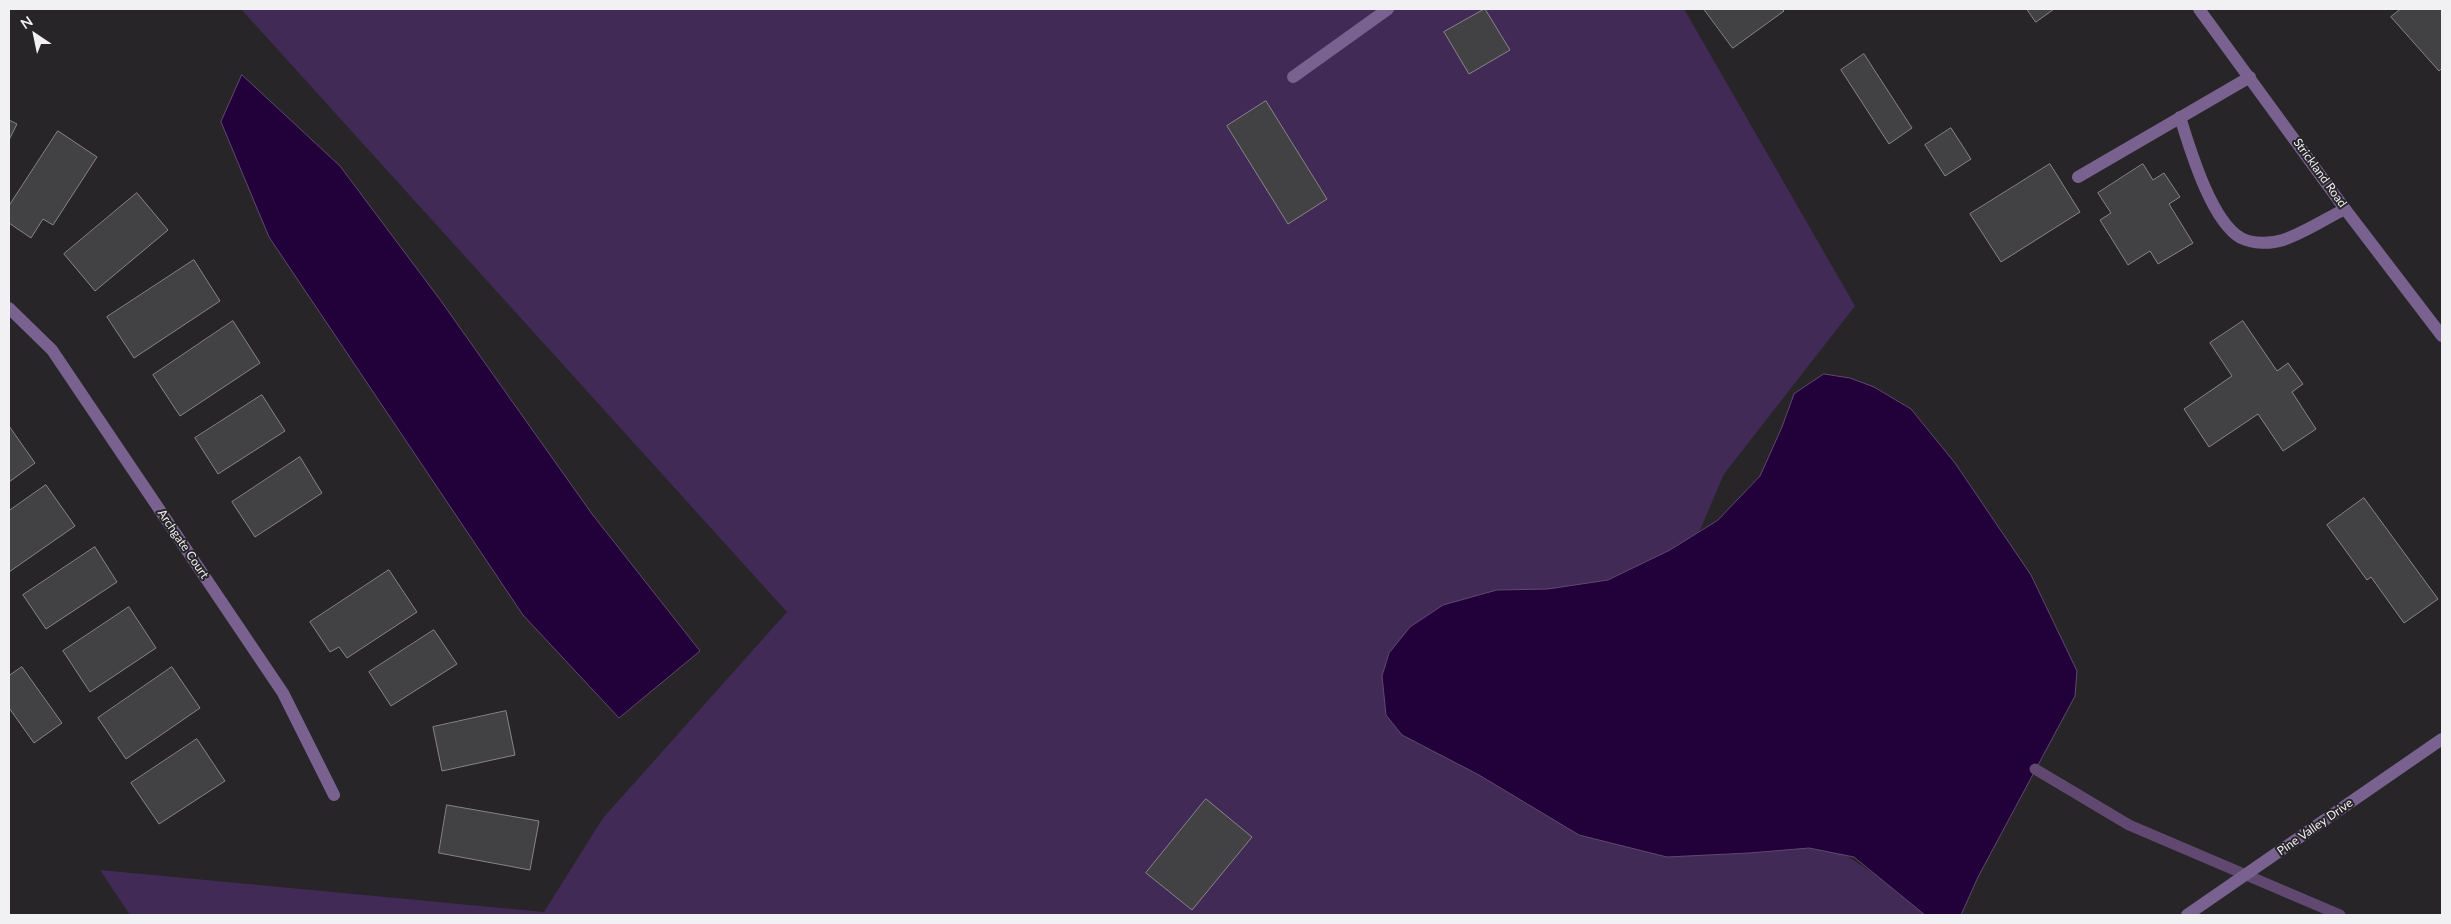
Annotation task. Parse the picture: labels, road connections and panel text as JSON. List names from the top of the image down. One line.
{"streets":{"street":["Strickland Road","Archgate Court","Pine Valley Drive"]},"north":"top left"}
